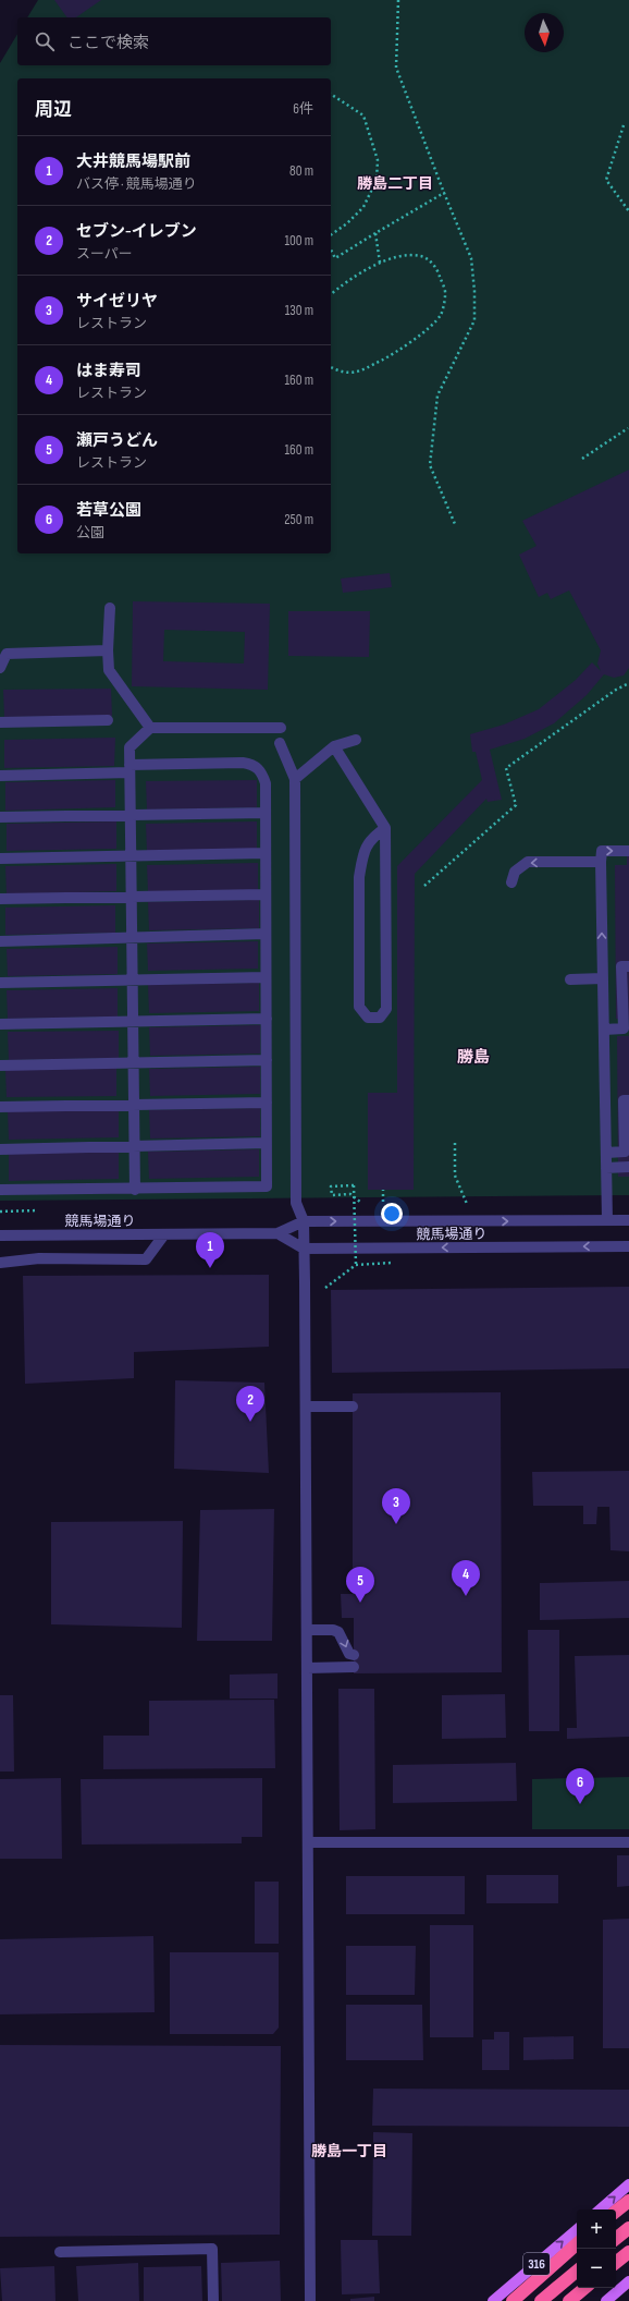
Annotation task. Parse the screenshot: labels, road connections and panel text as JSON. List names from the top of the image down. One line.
{"streets":{"main road":["316"],"street":["競馬場通り"]},"districts":["勝島二丁目","勝島","勝島一丁目"],"north":"bottom","page":{"search":"ここで検索","heading":["周辺","6件"],"list":[{"mark":"1","name":"大井競馬場駅前","note":"バス停 · 競馬場通り","value":"80 m"},{"mark":"2","name":"セブン-イレブン","note":"スーパー","value":"100 m"},{"mark":"3","name":"サイゼリヤ","note":"レストラン","value":"130 m"},{"mark":"4","name":"はま寿司","note":"レストラン","value":"160 m"},{"mark":"5","name":"瀬戸うどん","note":"レストラン","value":"160 m"},{"mark":"6","name":"若草公園","note":"公園","value":"250 m"}],"pins":["1","2","3","4","5","6"],"map_buttons":["+","−"]}}
